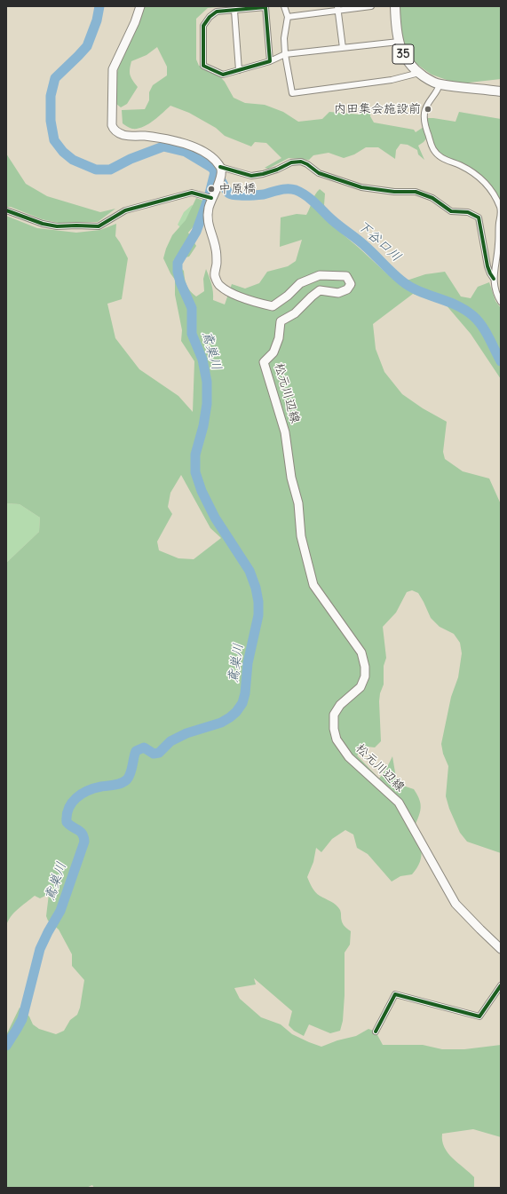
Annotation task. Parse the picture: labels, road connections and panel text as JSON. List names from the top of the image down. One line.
{"streets":{"main road":["35","松元川辺線"]},"water":["下谷口川","鳶巣川"],"places":["内田集会施設前","中原橋"]}
